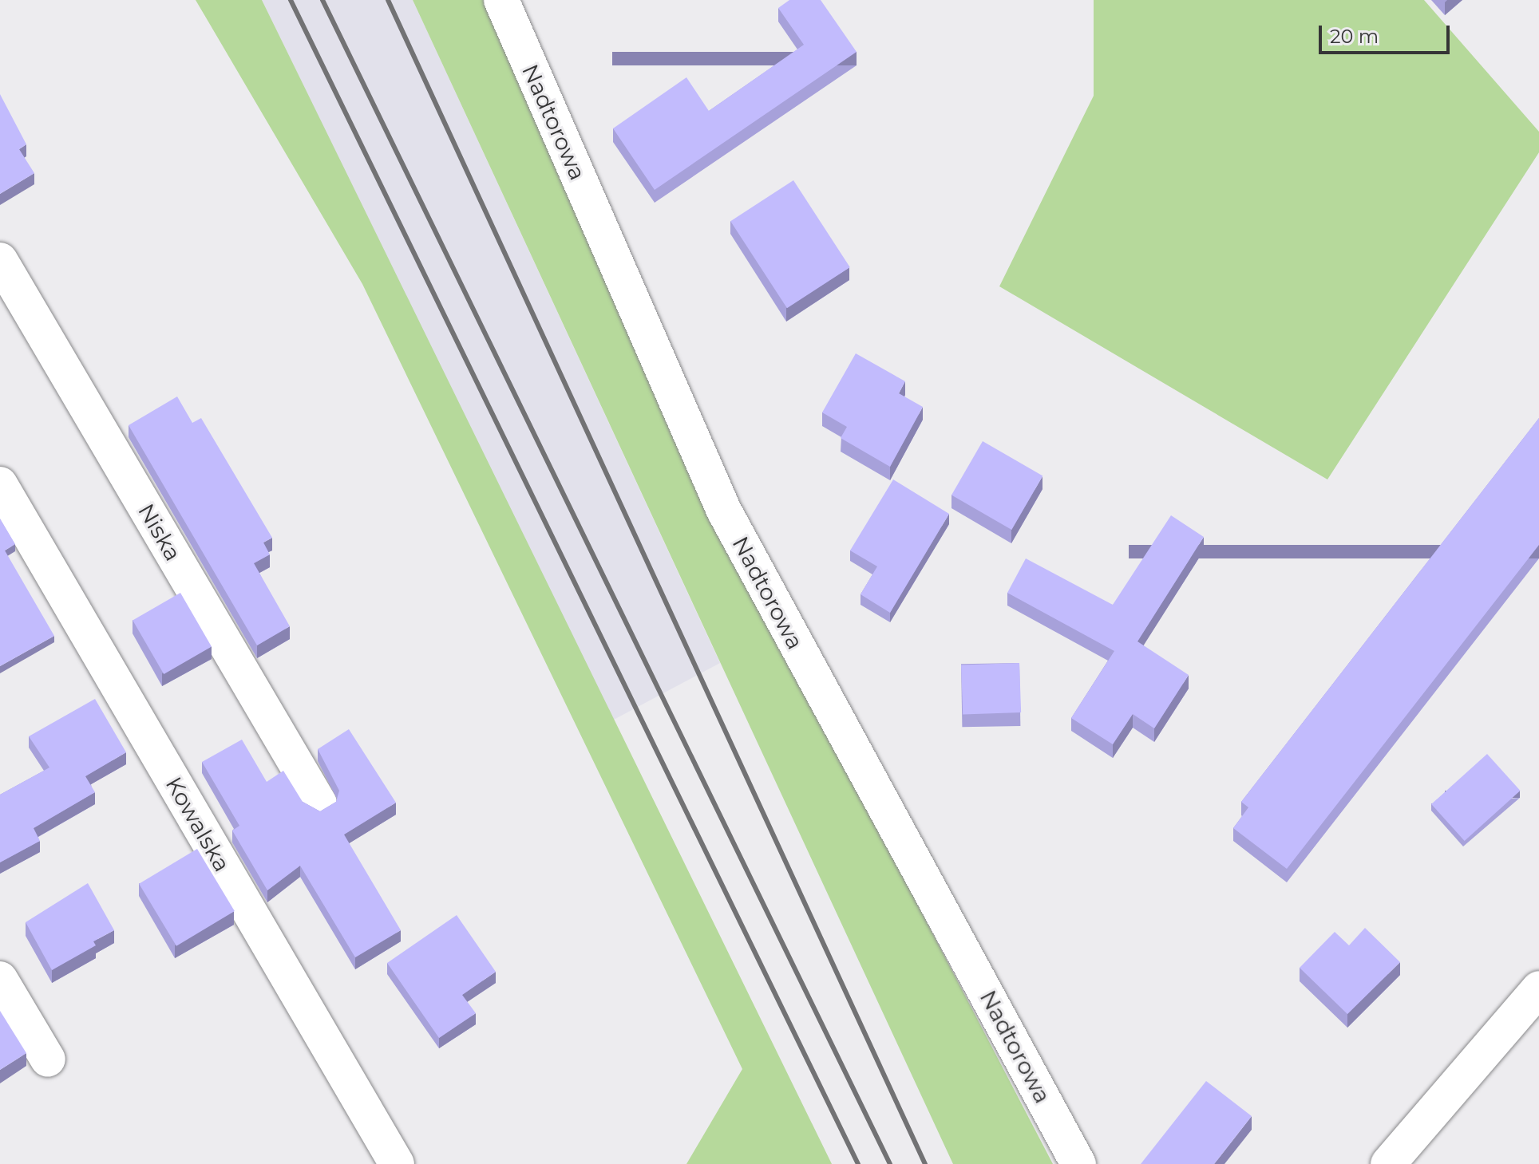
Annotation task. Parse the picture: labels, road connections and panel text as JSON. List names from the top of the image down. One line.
{"streets":{"street":["Nadtorowa","Niska","Kowalska"]},"scale_bar":"20 m"}
